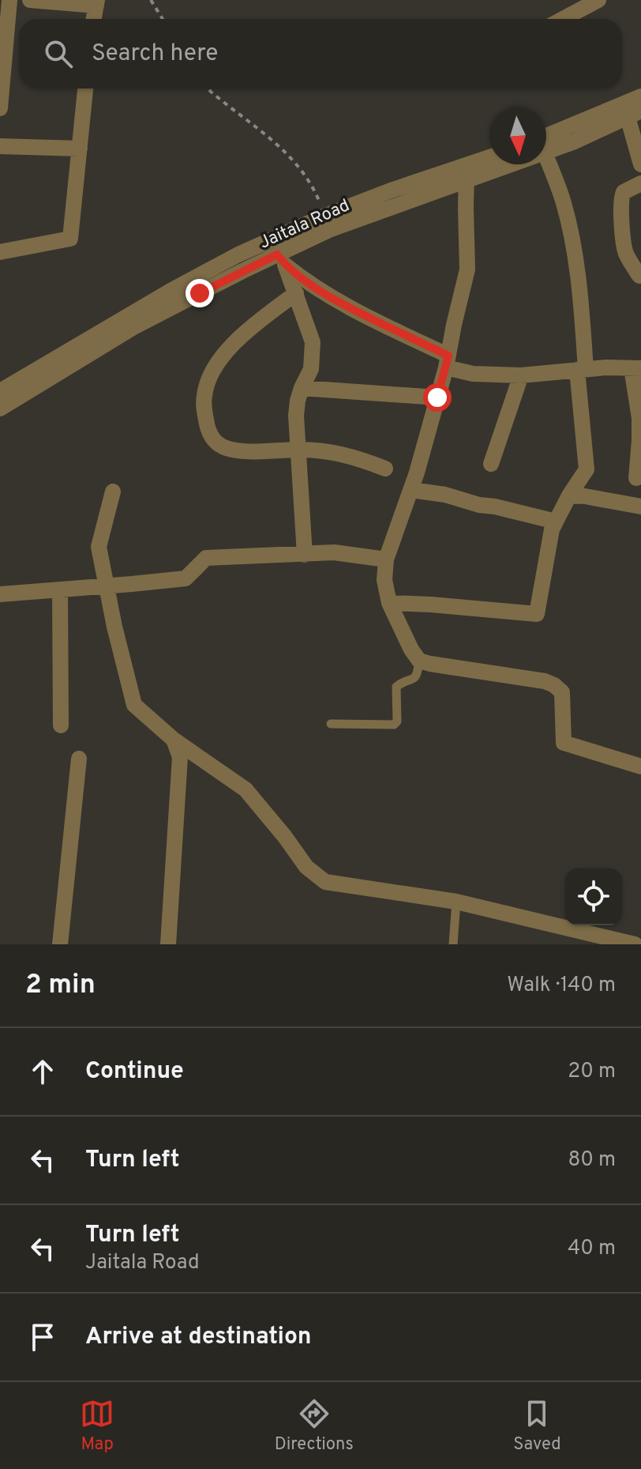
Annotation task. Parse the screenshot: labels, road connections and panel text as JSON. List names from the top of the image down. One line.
{"streets":{"street":["Jaitala Road"]},"north":"bottom","page":{"search":"Search here","heading":["2 min","Walk · 140 m"],"list":[["Continue","20 m"],["Turn left","80 m"],["Turn left","Jaitala Road","40 m"],"Arrive at destination"],"nav":["Map","Directions","Saved"]}}
